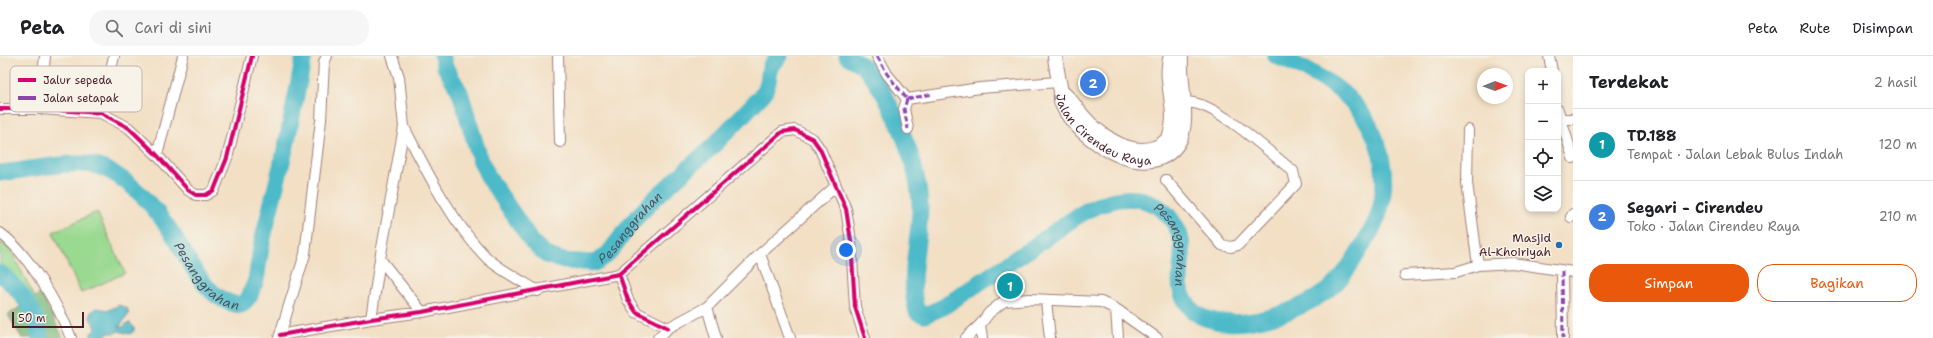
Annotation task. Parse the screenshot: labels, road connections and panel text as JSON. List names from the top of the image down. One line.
{"streets":{"main road":["Jalan Cirendeu Raya"]},"water":["Pesanggrahan"],"places":["Masjid Al-Khoiriyah"],"legend":["Jalur sepeda","Jalan setapak"],"scale_bar":"50 m","north":"right","page":{"header":"Peta","search":"Cari di sini","nav":["Peta","Rute","Disimpan"],"heading":["Terdekat","2 hasil"],"map_buttons":["+","−"],"pins":["2","1"],"list":[{"mark":"1","name":"TD.188","note":"Tempat · Jalan Lebak Bulus Indah","value":"120 m"},{"mark":"2","name":"Segari - Cirendeu","note":"Toko · Jalan Cirendeu Raya","value":"210 m"}],"buttons":["Simpan","Bagikan"],"scale":"50 m"}}
